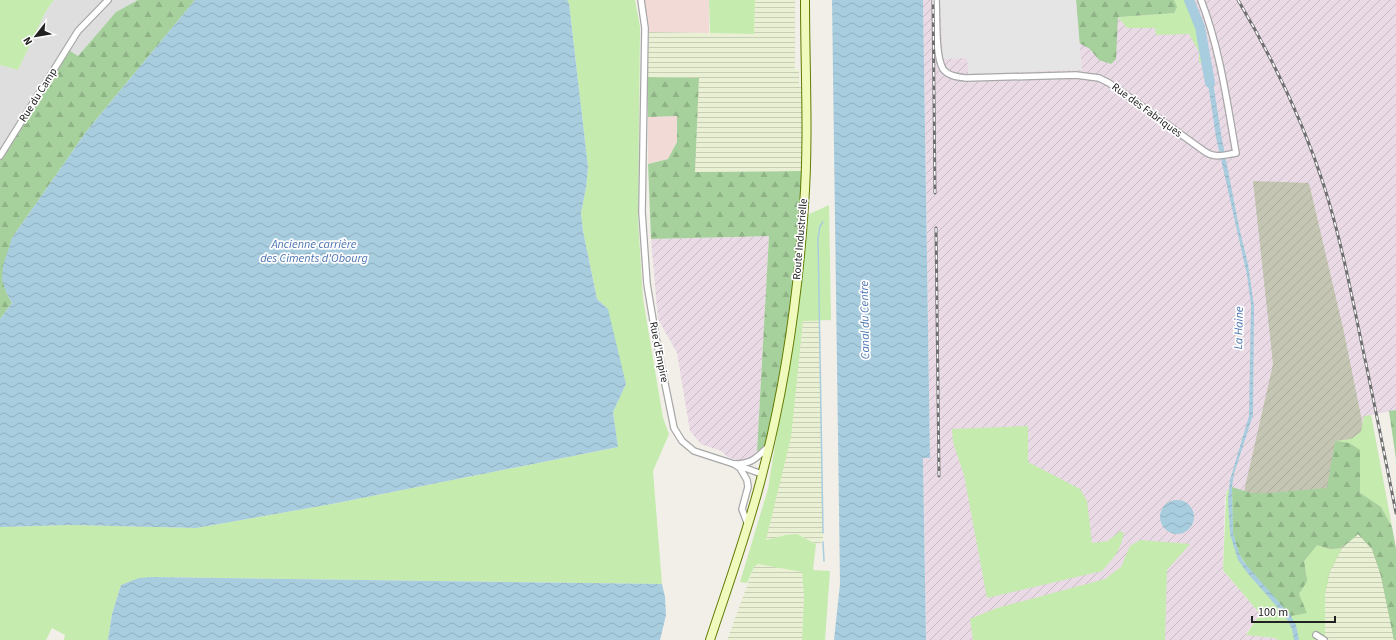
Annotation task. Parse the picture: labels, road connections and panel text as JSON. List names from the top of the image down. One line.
{"streets":{"main road":["Route Industrielle"],"street":["Rue du Camp","Rue des Fabriques","Rue d'Empire"]},"crossings":[["Route Industrielle","Rue d'Empire"]],"water":["Ancienne carrière des Ciments d'Obourg","Canal du Centre","La Haine"],"scale_bar":"100 m","north":"bottom left"}
